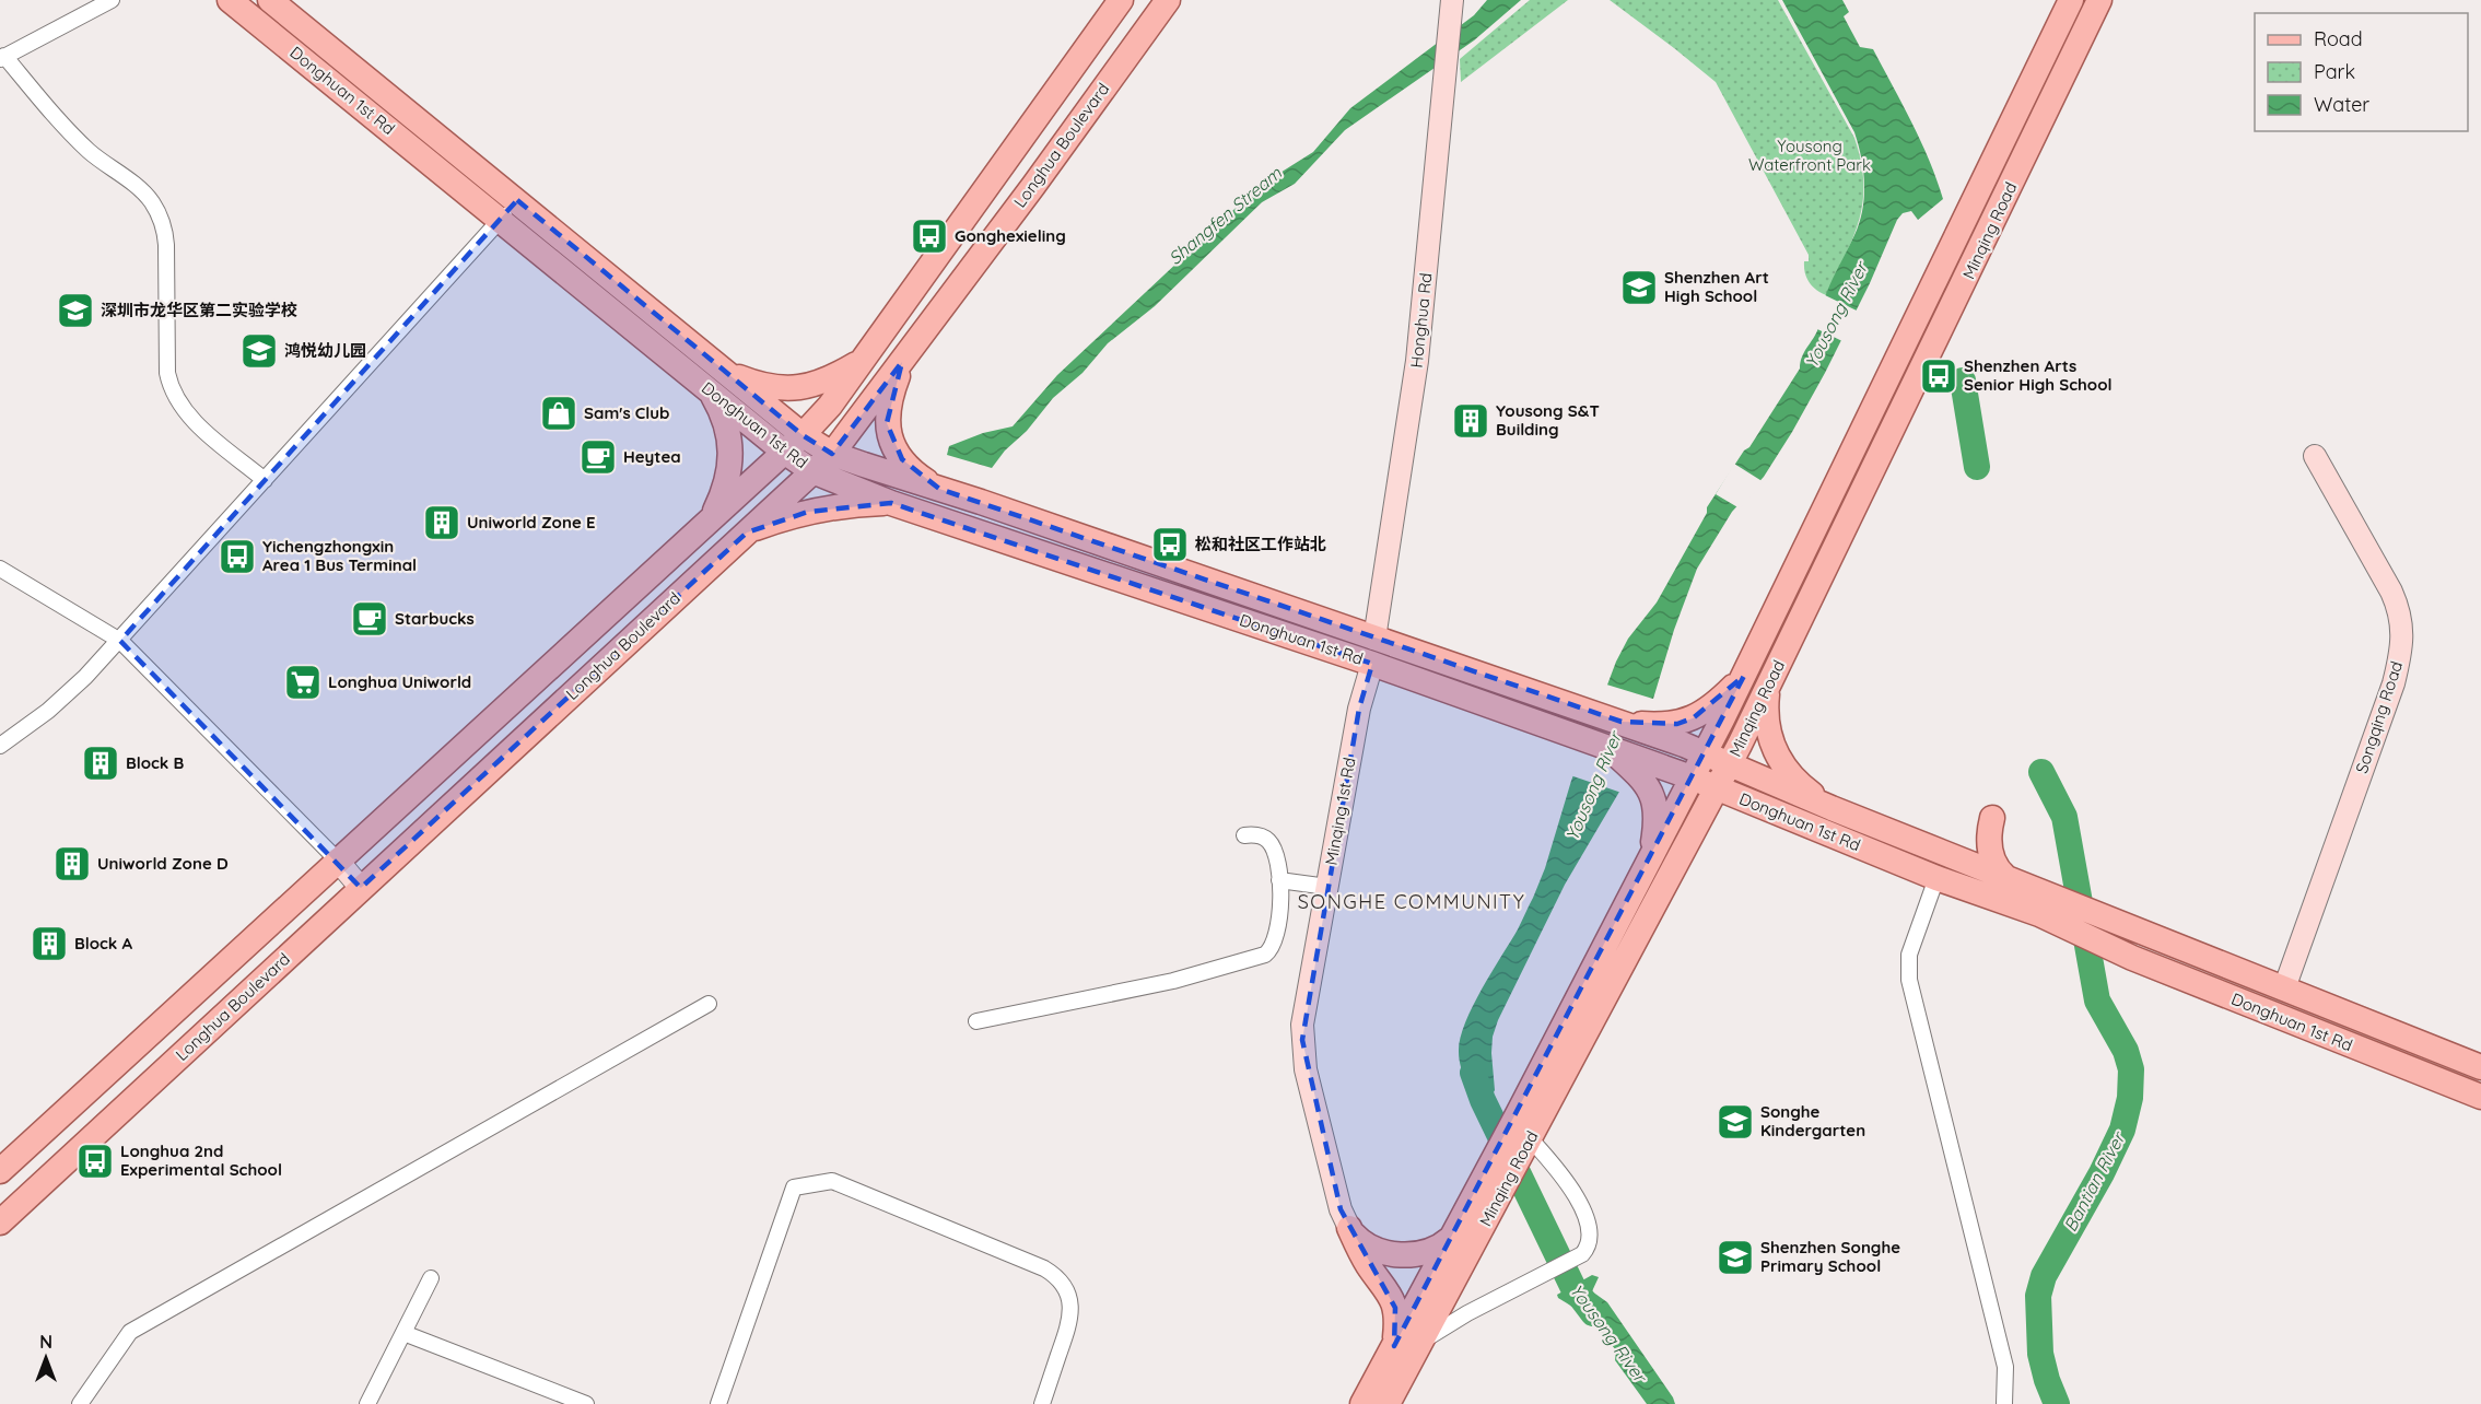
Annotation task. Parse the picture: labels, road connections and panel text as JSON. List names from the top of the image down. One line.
{"streets":{"main road":["Donghuan 1st Rd","Longhua Boulevard","Minqing Road"],"street":["Honghua Rd","Songqing Road","Minqing 1st Rd"]},"crossings":[["Donghuan 1st Rd","Longhua Boulevard"],["Donghuan 1st Rd","Minqing Road"],["Donghuan 1st Rd","Honghua Rd"],["Donghuan 1st Rd","Songqing Road"],["Donghuan 1st Rd","Minqing 1st Rd"]],"districts":["SONGHE COMMUNITY"],"water":["Shangfen Stream","Yousong River","Bantian River"],"parks":["Yousong Waterfront Park"],"places":{"bus stop":["Gonghexieling","Shenzhen Arts Senior High School","松和社区工作站北","Yichengzhongxin Area 1 Bus Terminal","Longhua 2nd Experimental School"],"school or university":["Shenzhen Art High School","深圳市龙华区第二实验学校","鸿悦幼儿园","Songhe Kindergarten","Shenzhen Songhe Primary School"],"shop":["Sam's Club"],"building":["Yousong S&T Building","Uniworld Zone E","Block B","Uniworld Zone D","Block A"],"cafe":["Heytea","Starbucks"],"supermarket":["Longhua Uniworld"]},"legend":["Road","Park","Water"],"north":"top"}
